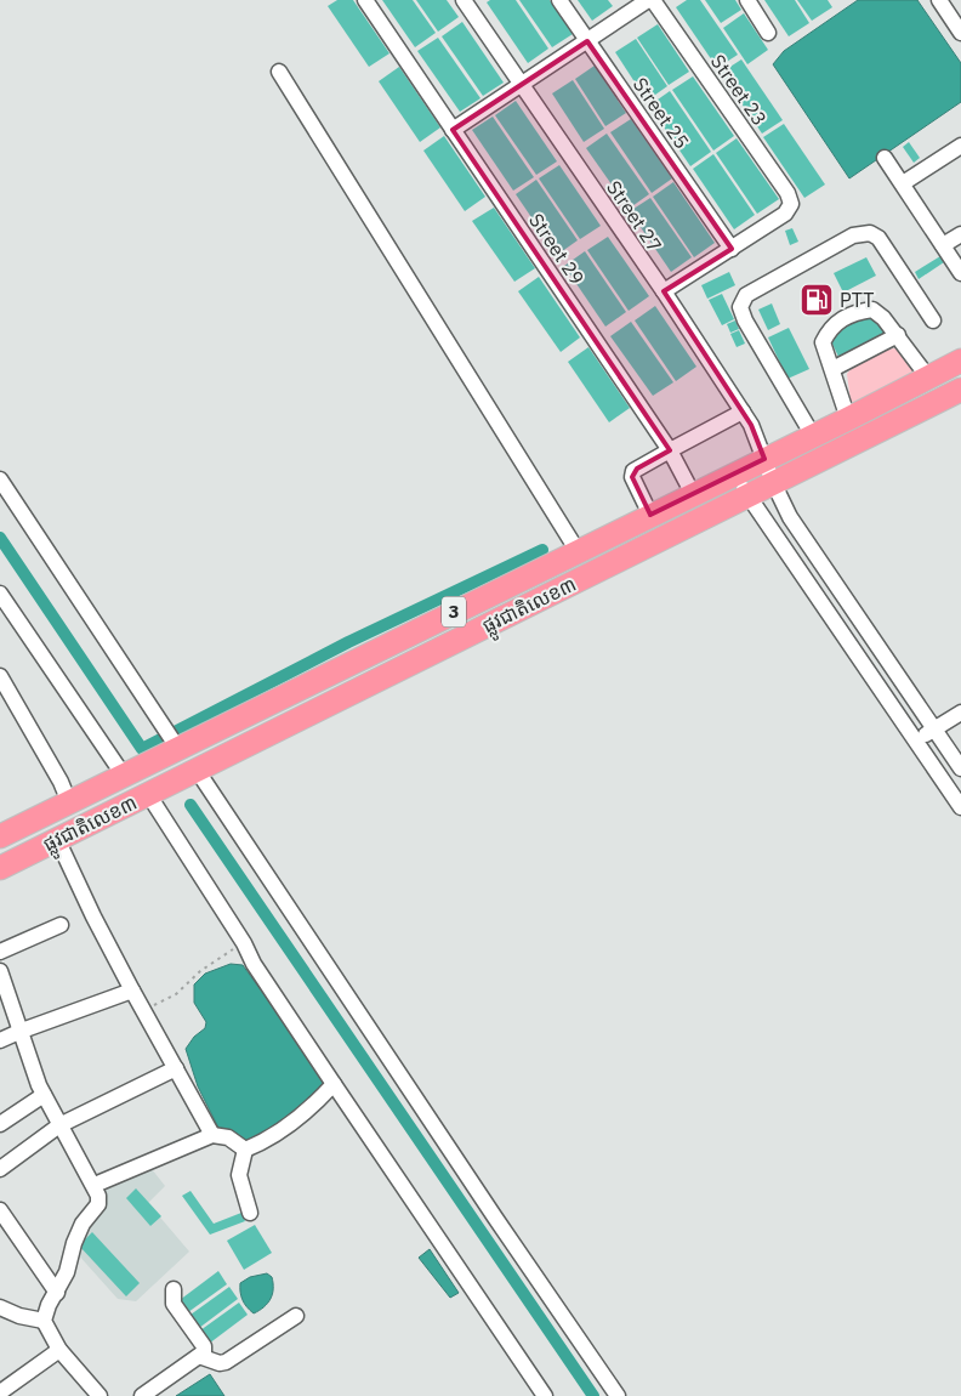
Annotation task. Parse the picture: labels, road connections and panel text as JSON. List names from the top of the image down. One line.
{"streets":{"highway":["ផ្លូវជាតិលេខ៣","3"],"street":["Street 23","Street 25","Street 27","Street 29"]},"crossings":[["Street 23","Street 25"],["Street 27","ផ្លូវជាតិលេខ៣"],["Street 29","ផ្លូវជាតិលេខ៣"]],"places":{"fuel station":["PTT"]}}
